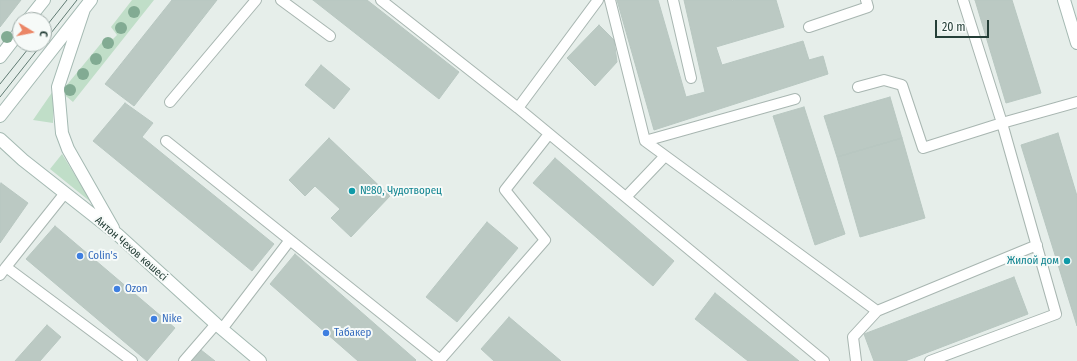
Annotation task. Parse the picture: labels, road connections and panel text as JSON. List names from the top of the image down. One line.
{"streets":{"street":["Антон Чехов көшесі"]},"places":["№80, Чудотворец","Colin's","Жилой дом","Ozon","Nike","Табакер"],"scale_bar":"20 m","north":"right"}
